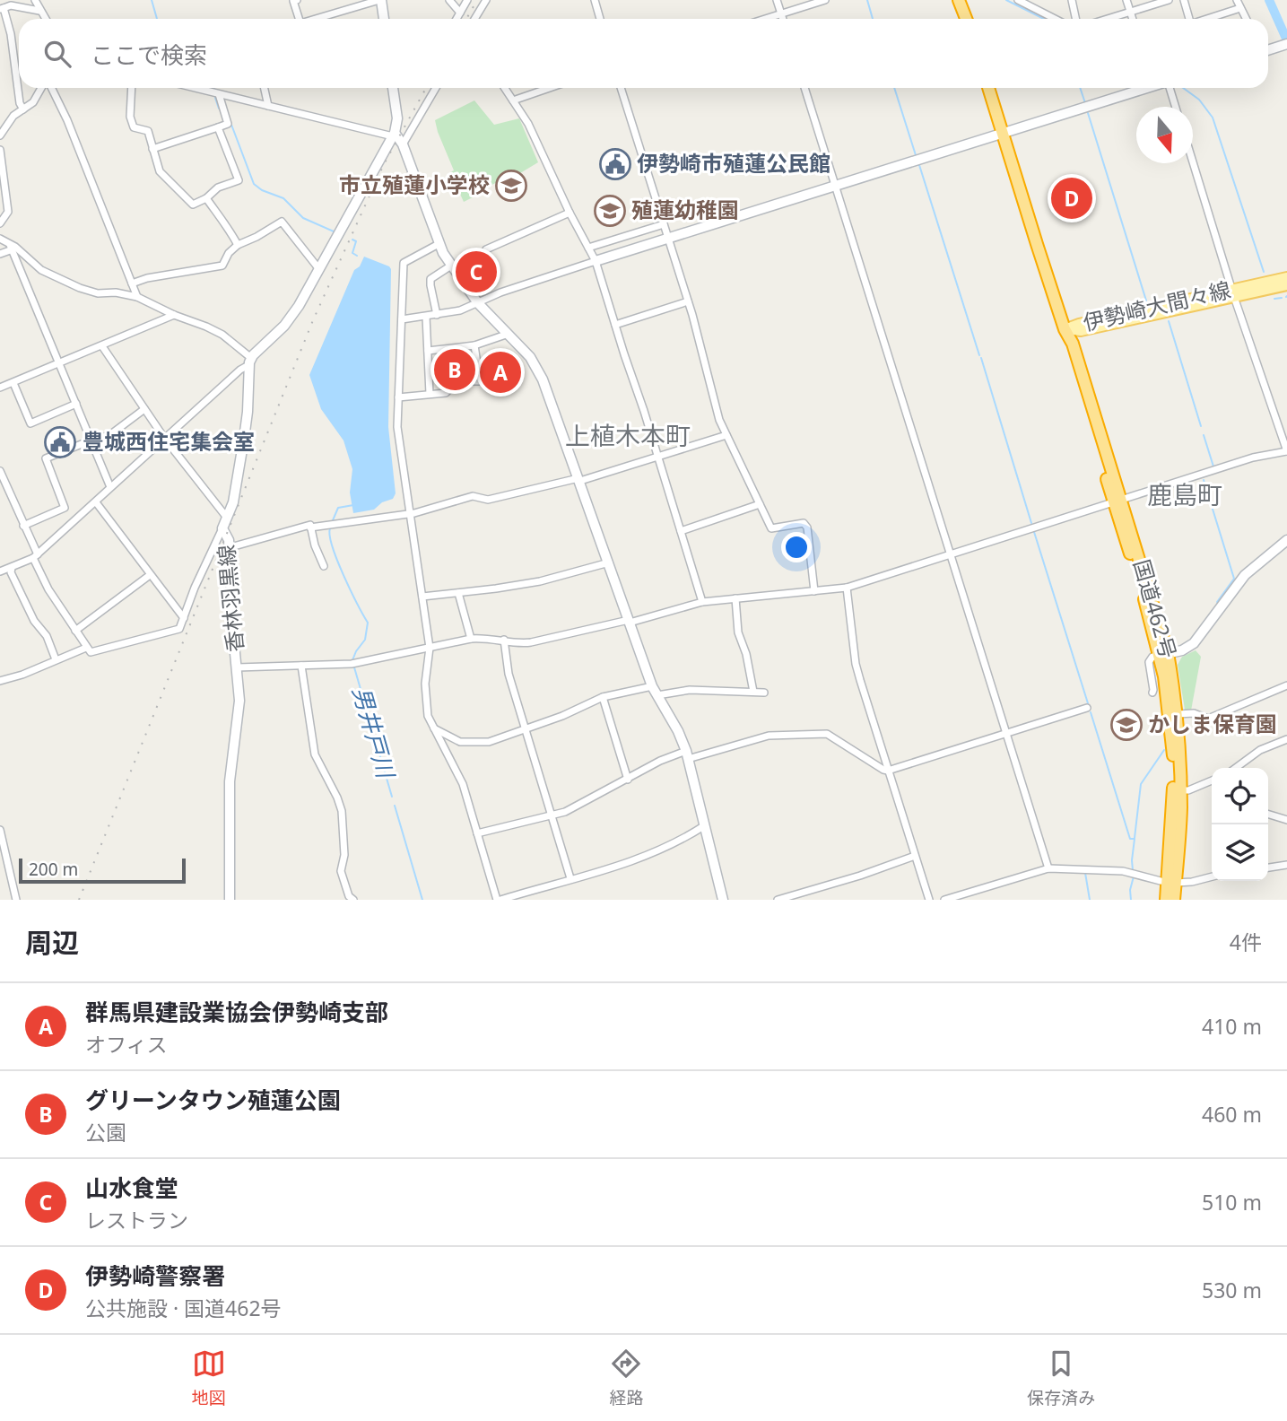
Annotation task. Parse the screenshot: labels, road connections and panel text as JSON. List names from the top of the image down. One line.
{"streets":{"highway":["国道462号"],"main road":["伊勢崎大間々線"],"street":["香林羽黒線"]},"crossings":[["伊勢崎大間々線","国道462号"]],"districts":["上植木本町","鹿島町"],"water":["男井戸川"],"places":{"public building":["伊勢崎市殖蓮公民館","豊城西住宅集会室"],"school or university":["市立殖蓮小学校","殖蓮幼稚園","かしま保育園"]},"scale_bar":"200 m","north":"bottom","page":{"search":"ここで検索","pins":["D","C","B","A"],"scale":"200 m","heading":["周辺","4件"],"list":[{"mark":"A","name":"群馬県建設業協会伊勢崎支部","note":"オフィス","value":"410 m"},{"mark":"B","name":"グリーンタウン殖蓮公園","note":"公園","value":"460 m"},{"mark":"C","name":"山水食堂","note":"レストラン","value":"510 m"},{"mark":"D","name":"伊勢崎警察署","note":"公共施設 · 国道462号","value":"530 m"}],"nav":["地図","経路","保存済み"]}}
